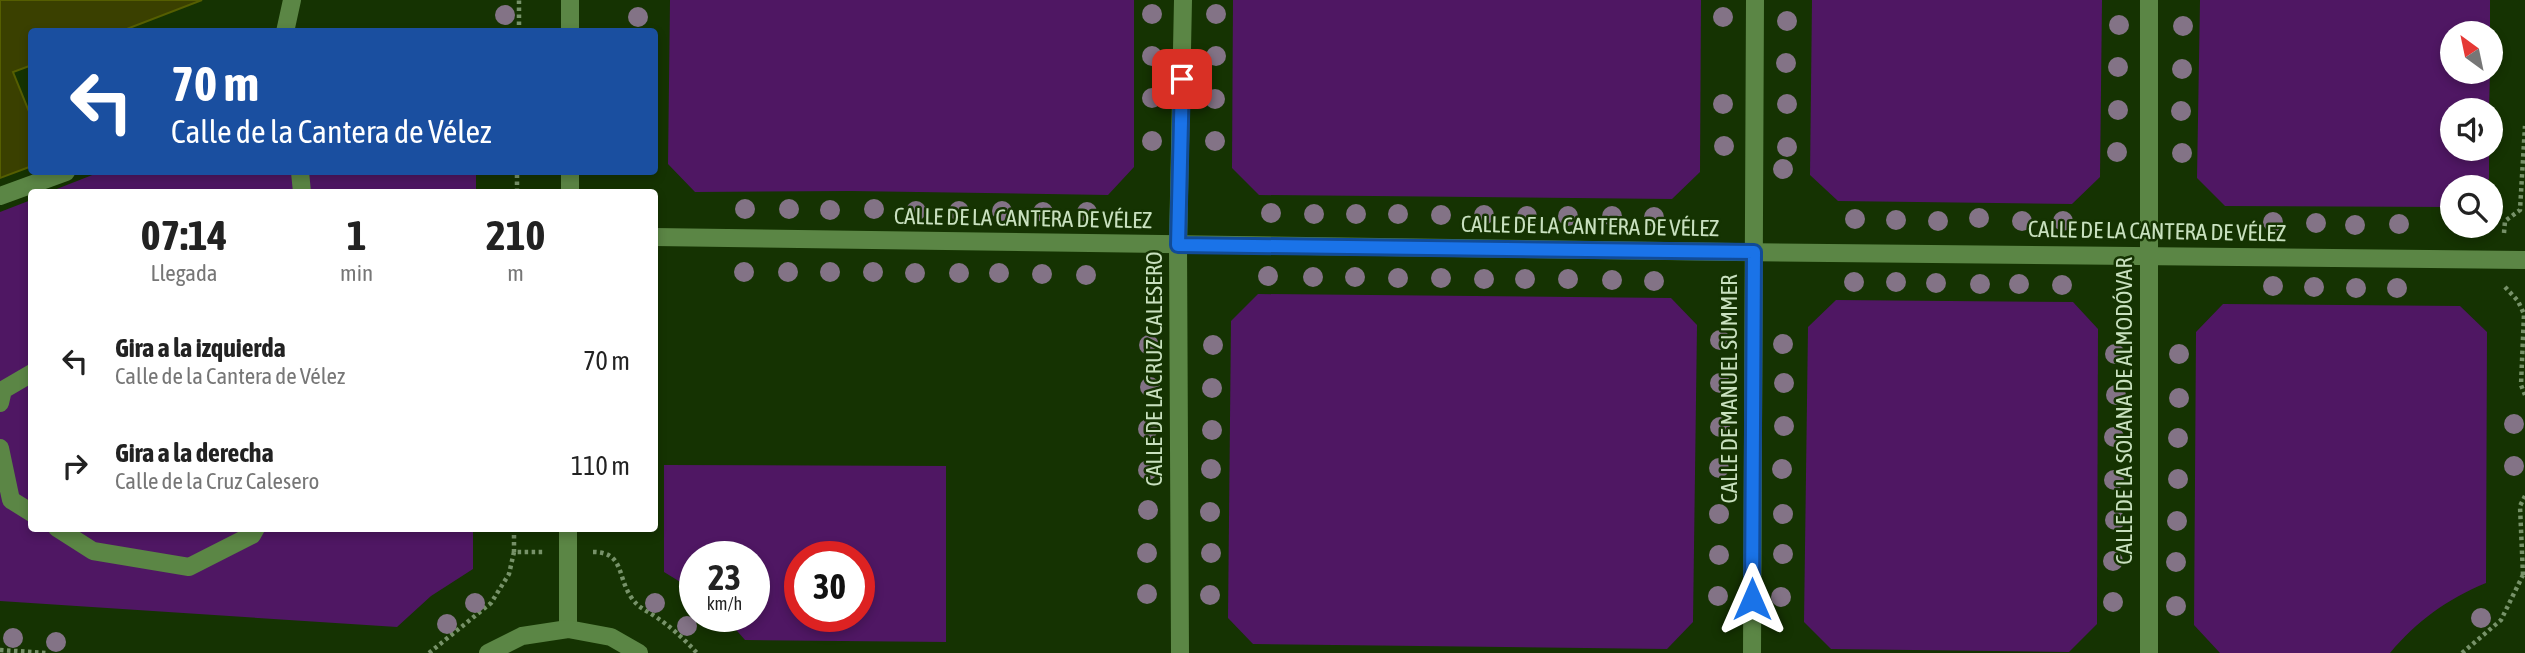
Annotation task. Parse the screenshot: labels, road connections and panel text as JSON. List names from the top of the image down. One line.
{"streets":{"street":["CALLE DE LA CANTERA DE VÉLEZ","CALLE DE LA CRUZ CALESERO","CALLE DE MANUEL SUMMER","CALLE DE LA SOLANA DE ALMODÓVAR"]},"crossings":[["CALLE DE LA CANTERA DE VÉLEZ","CALLE DE LA CRUZ CALESERO"],["CALLE DE LA CANTERA DE VÉLEZ","CALLE DE MANUEL SUMMER"],["CALLE DE LA CANTERA DE VÉLEZ","CALLE DE LA SOLANA DE ALMODÓVAR"]],"north":"top left","page":{"turn":["70 m","Calle de la Cantera de Vélez"],"eta":["07:14","Llegada","1","min","210","m"],"list":[{"name":"Gira a la izquierda","note":"Calle de la Cantera de Vélez","value":"70 m"},{"name":"Gira a la derecha","note":"Calle de la Cruz Calesero","value":"110 m"}],"speed":"23 km/h","limit":"30"}}
